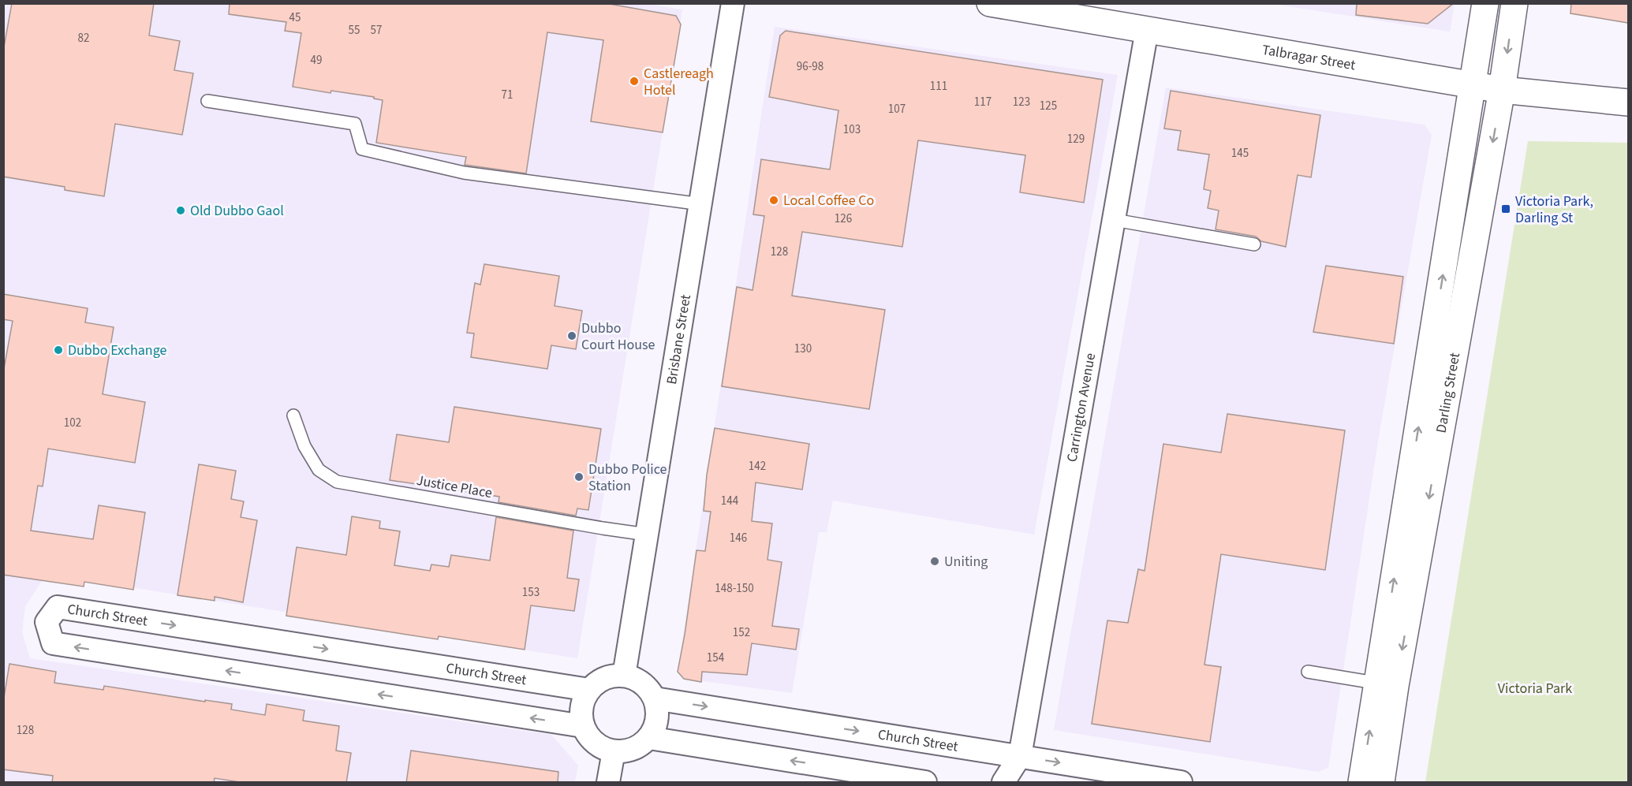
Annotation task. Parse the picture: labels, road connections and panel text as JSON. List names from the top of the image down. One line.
{"streets":{"street":["Talbragar Street","Brisbane Street","Darling Street","Carrington Avenue","Church Street"],"lane":["Justice Place"]},"crossings":[["Talbragar Street","Darling Street"],["Talbragar Street","Carrington Avenue"],["Brisbane Street","Justice Place"],["Brisbane Street","Church Street"],["Carrington Avenue","Church Street"]],"parks":["Victoria Park"],"places":{"other":["Castlereagh Hotel","Local Coffee Co","Old Dubbo Gaol","Dubbo Court House","Dubbo Exchange","Dubbo Police Station","Uniting"],"transit":["Victoria Park, Darling St"]},"house_numbers":["45","55","57","82","49","96-98","111","71","117","123","125","107","103","129","145","126","128","130","102","142","144","146","148-150","153","152","154","128"]}
